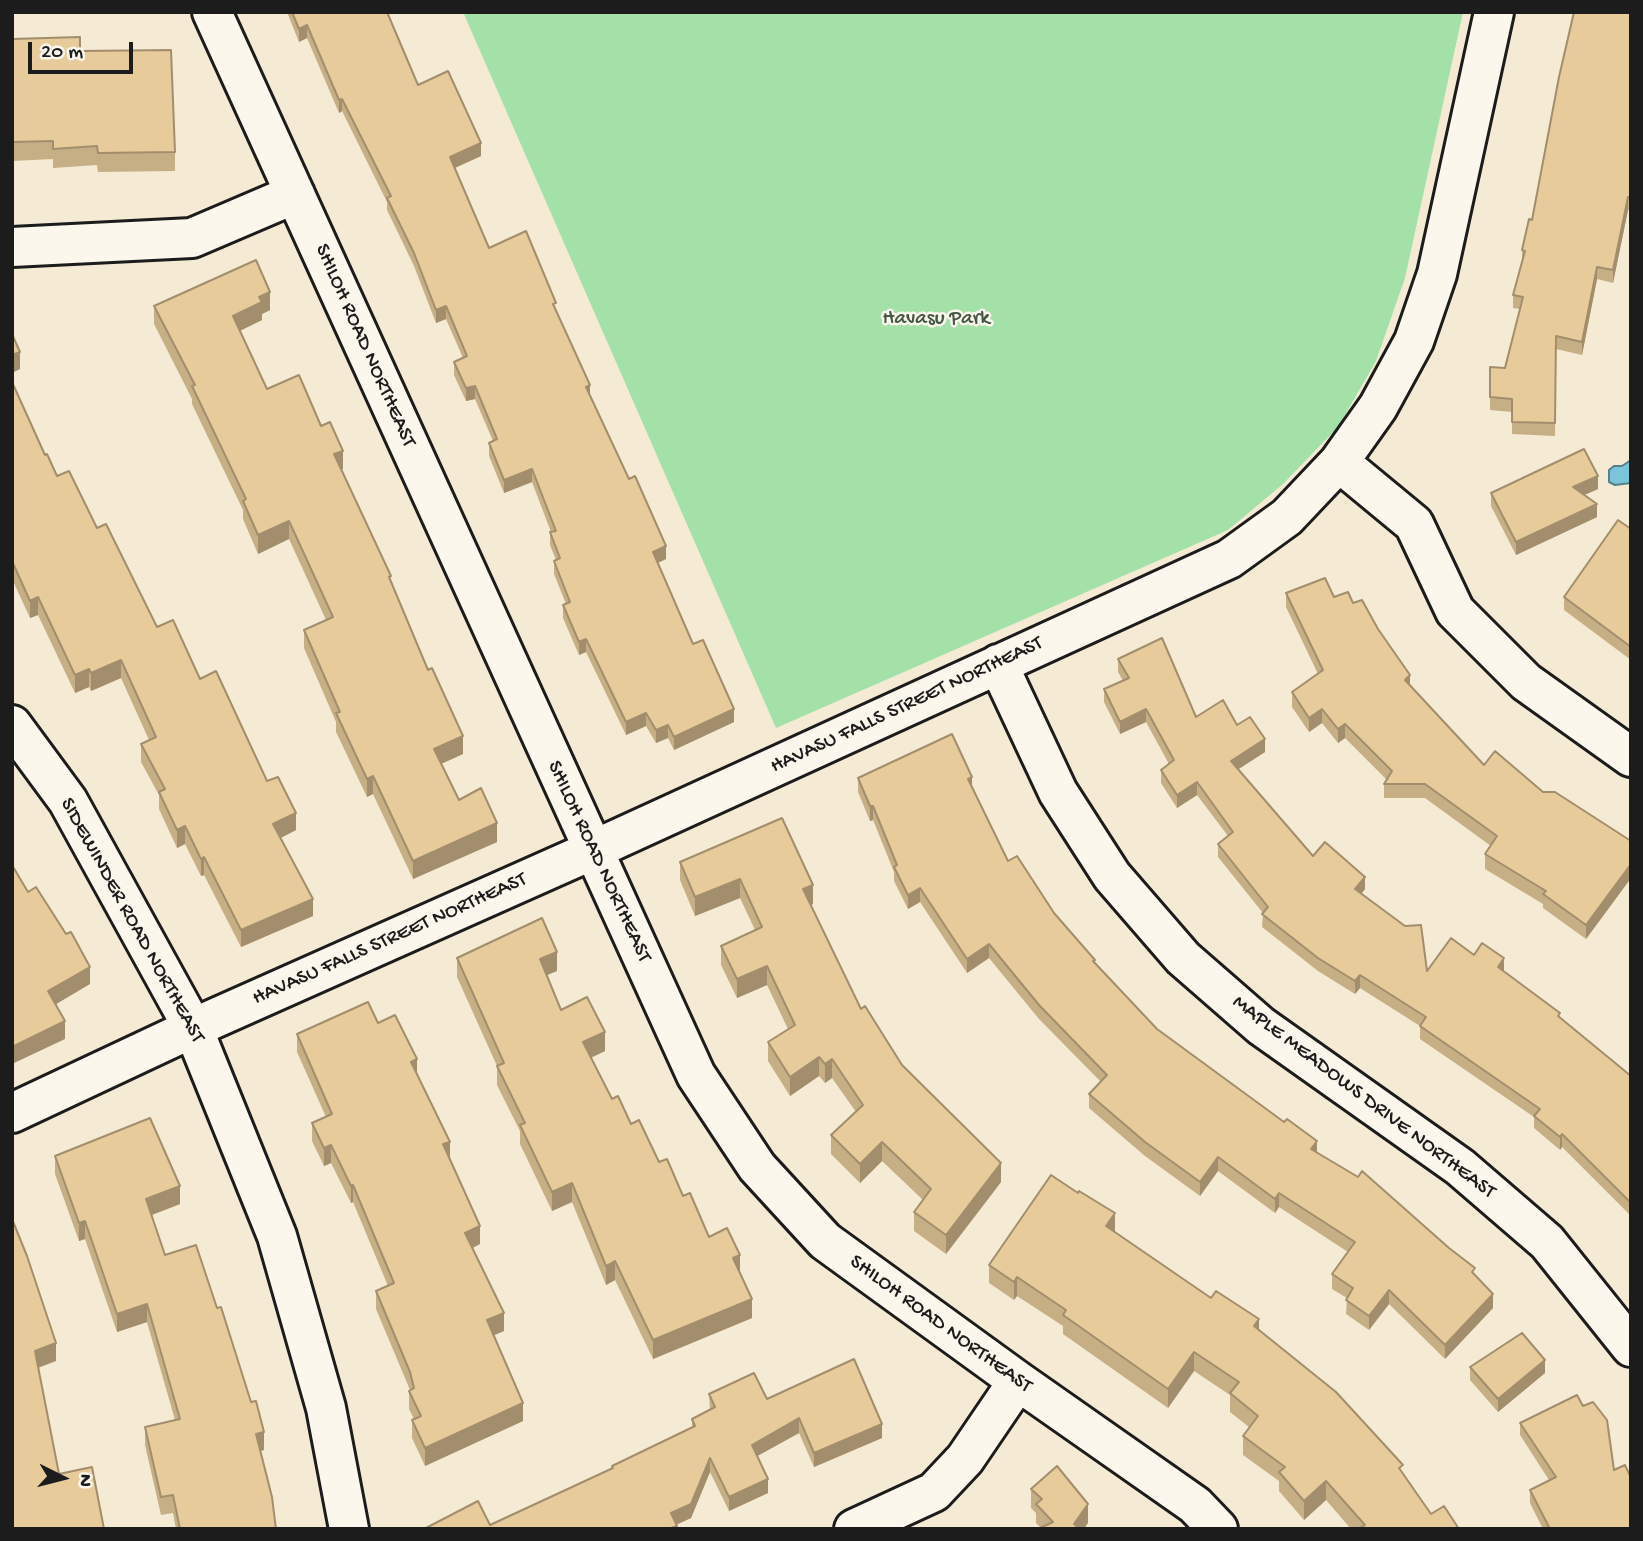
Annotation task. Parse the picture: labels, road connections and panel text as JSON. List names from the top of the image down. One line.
{"streets":{"street":["SHILOH ROAD NORTHEAST","HAVASU FALLS STREET NORTHEAST","SIDEWINDER ROAD NORTHEAST","MAPLE MEADOWS DRIVE NORTHEAST"]},"crossings":[["SHILOH ROAD NORTHEAST","HAVASU FALLS STREET NORTHEAST"],["HAVASU FALLS STREET NORTHEAST","SIDEWINDER ROAD NORTHEAST"],["HAVASU FALLS STREET NORTHEAST","MAPLE MEADOWS DRIVE NORTHEAST"]],"parks":["Havasu Park"],"scale_bar":"20 m","north":"right"}
